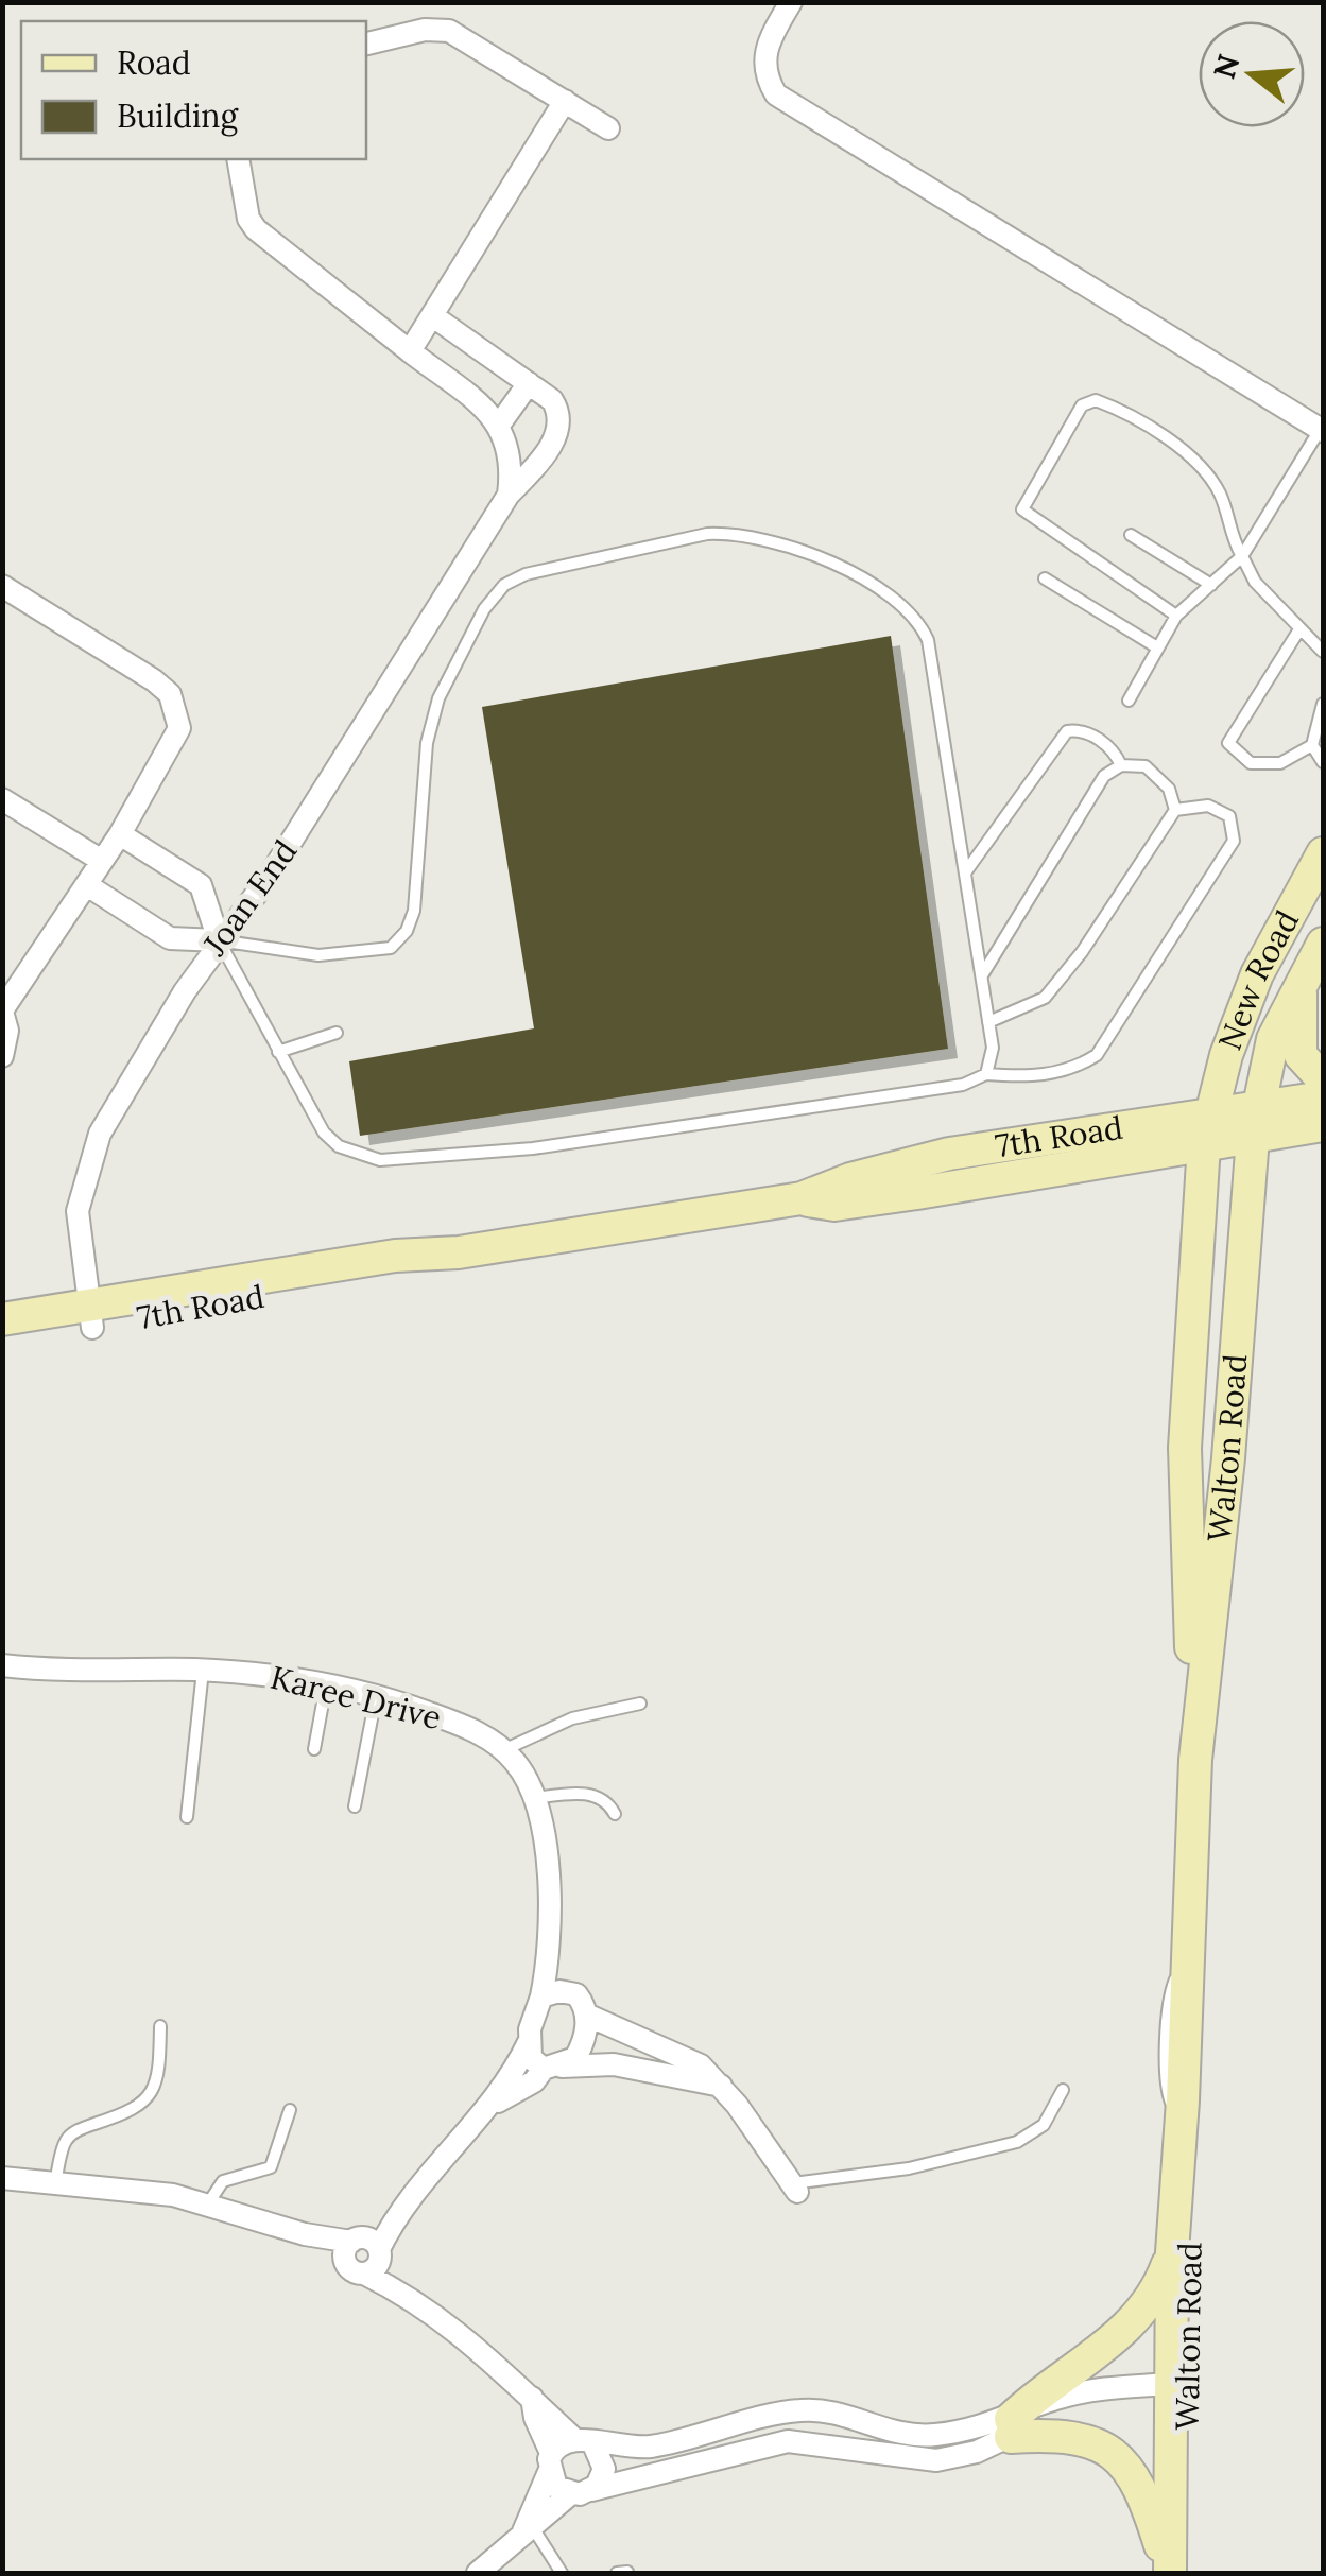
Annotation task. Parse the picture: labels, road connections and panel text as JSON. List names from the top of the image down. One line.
{"streets":{"main road":["New Road","7th Road","Walton Road"],"street":["Joan End","Karee Drive"]},"crossings":[["Joan End","7th Road"],["New Road","7th Road"],["New Road","Walton Road"],["7th Road","Walton Road"]],"legend":["Road","Building"],"north":"left"}
